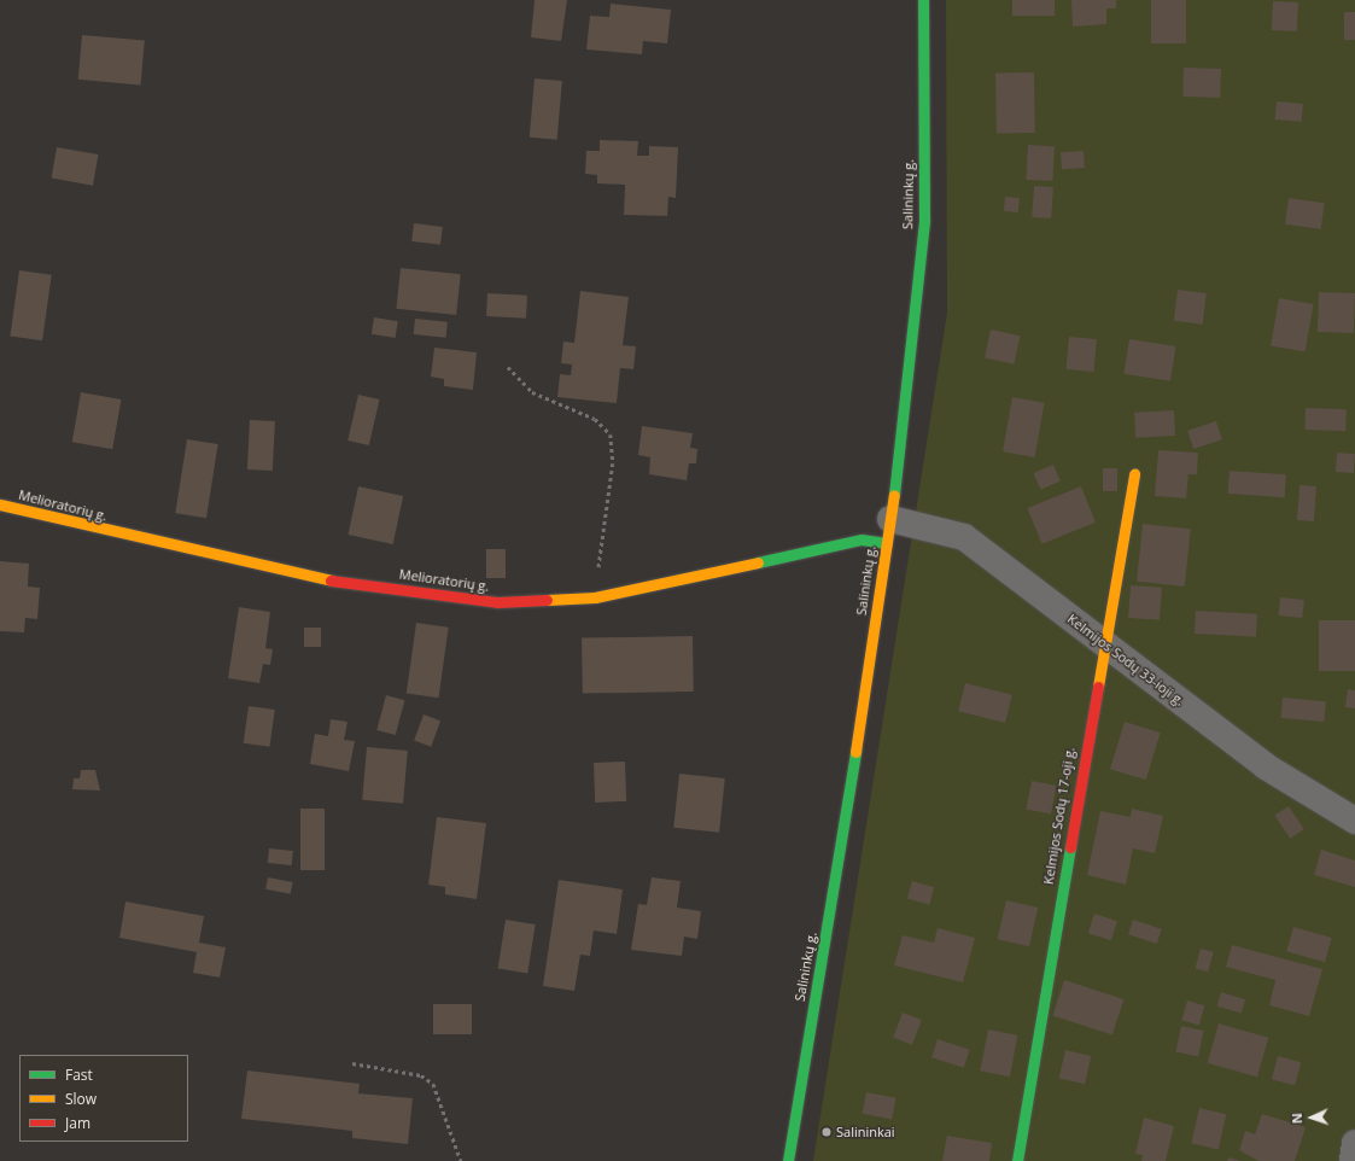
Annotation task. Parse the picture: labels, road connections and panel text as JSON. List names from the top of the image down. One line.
{"streets":{"street":["Salininkų g.","Melioratorių g.","Kelmijos Sodų 33-ioji g.","Kelmijos Sodų 17-oji g."]},"crossings":[["Salininkų g.","Melioratorių g."],["Salininkų g.","Kelmijos Sodų 33-ioji g."],["Melioratorių g.","Kelmijos Sodų 33-ioji g."],["Kelmijos Sodų 33-ioji g.","Kelmijos Sodų 17-oji g."]],"places":["Salininkai"],"legend":["Fast","Slow","Jam"],"north":"left"}
